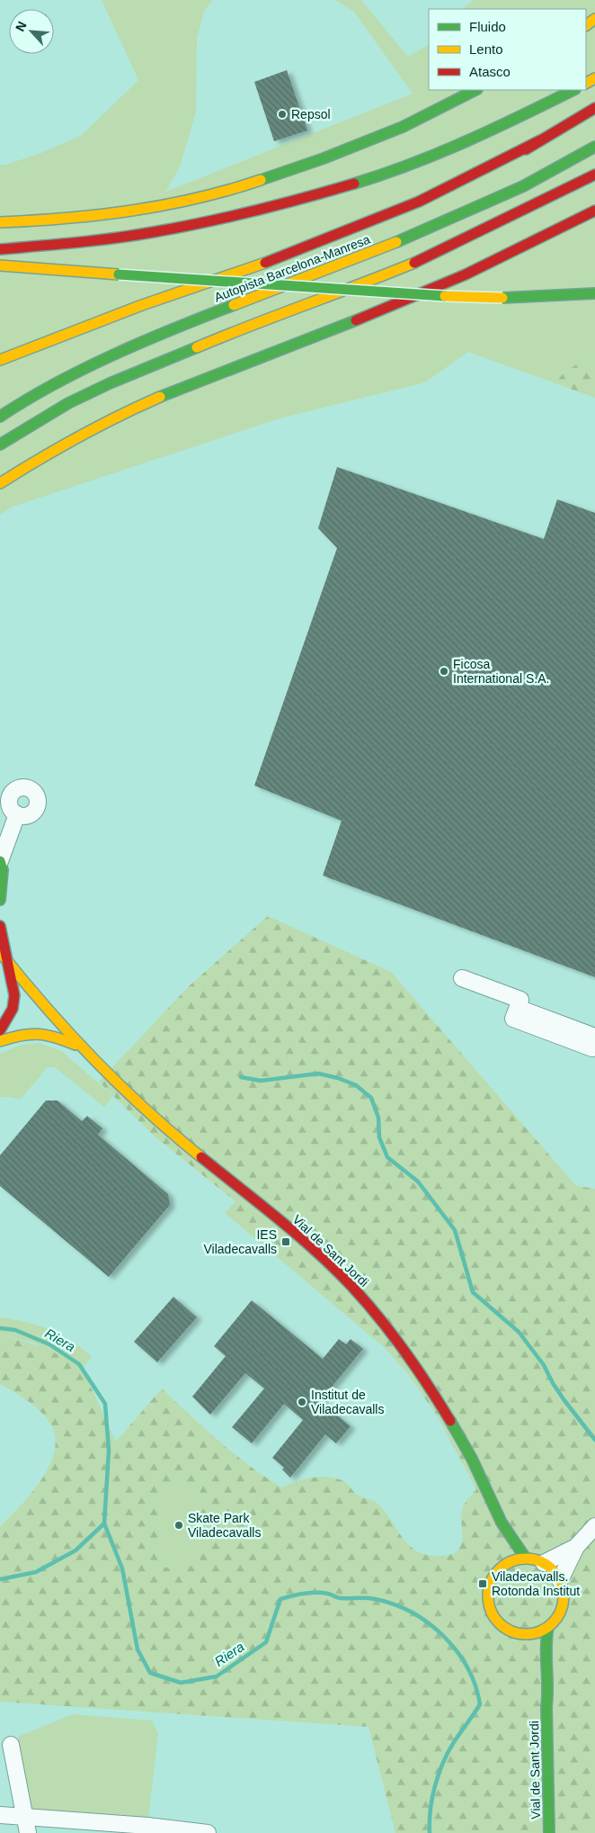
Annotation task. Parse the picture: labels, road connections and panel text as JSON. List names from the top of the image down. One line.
{"streets":{"main road":["Autopista Barcelona-Manresa","Vial de Sant Jordi"]},"water":["Riera"],"places":{"other":["Repsol","Ficosa International S.A.","Institut de Viladecavalls","Skate Park Viladecavalls"],"transit":["IES Viladecavalls","Viladecavalls. Rotonda Institut"]},"legend":["Fluido","Lento","Atasco"],"north":"top left"}
